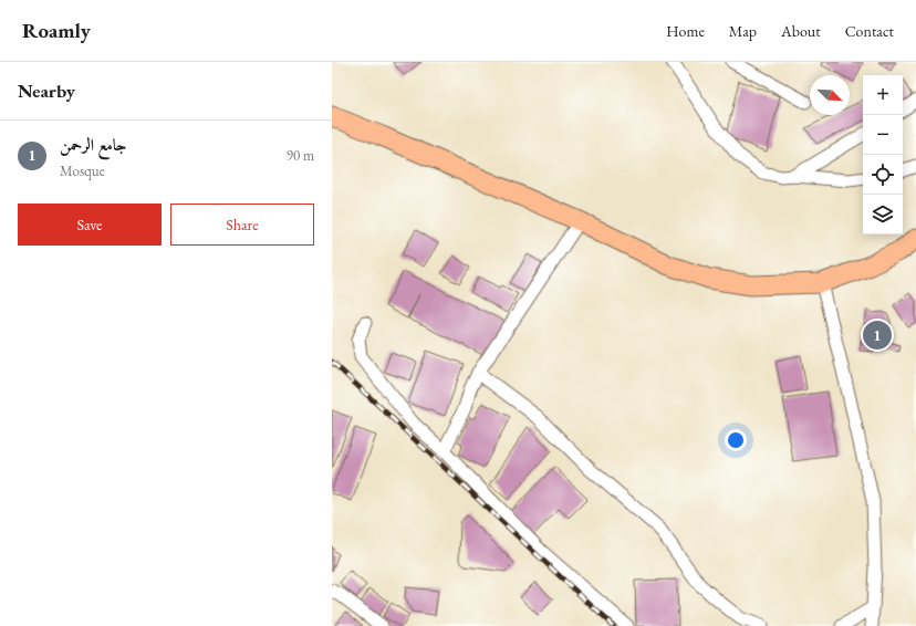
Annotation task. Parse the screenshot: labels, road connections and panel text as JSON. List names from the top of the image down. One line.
{"north":"bottom right","page":{"header":"Roamly","nav":["Home","Map","About","Contact"],"heading":"Nearby","map_buttons":["+","−"],"list":[{"mark":"1","name":"جامع الرحمن","note":"Mosque","value":"90 m"}],"buttons":["Save","Share"],"pins":"1"}}
